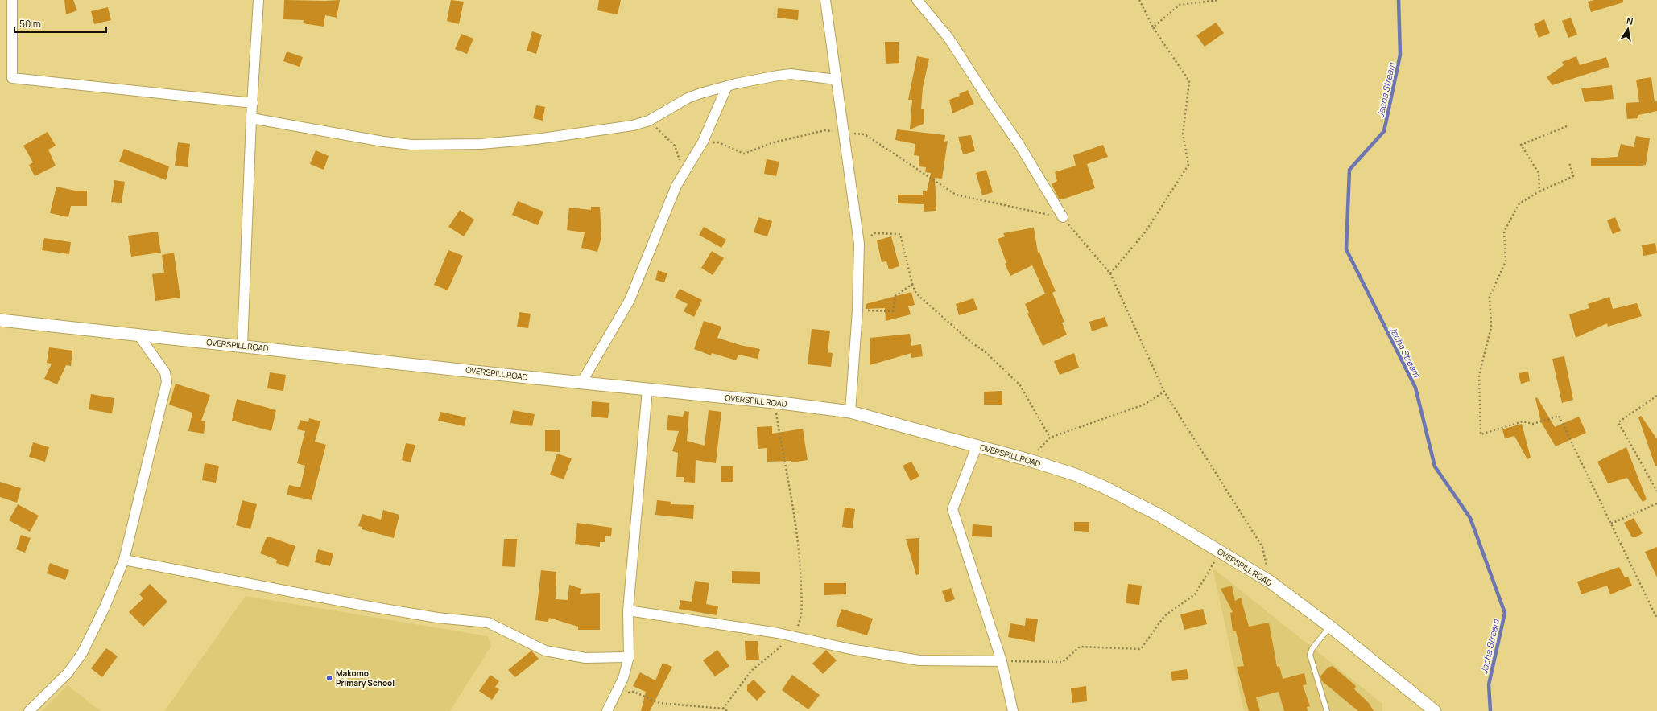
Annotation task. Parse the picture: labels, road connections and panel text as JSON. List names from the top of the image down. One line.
{"streets":{"street":["OVERSPILL ROAD"]},"water":["Jacha Stream"],"places":["Makomo Primary School"],"scale_bar":"50 m","north":"top"}
